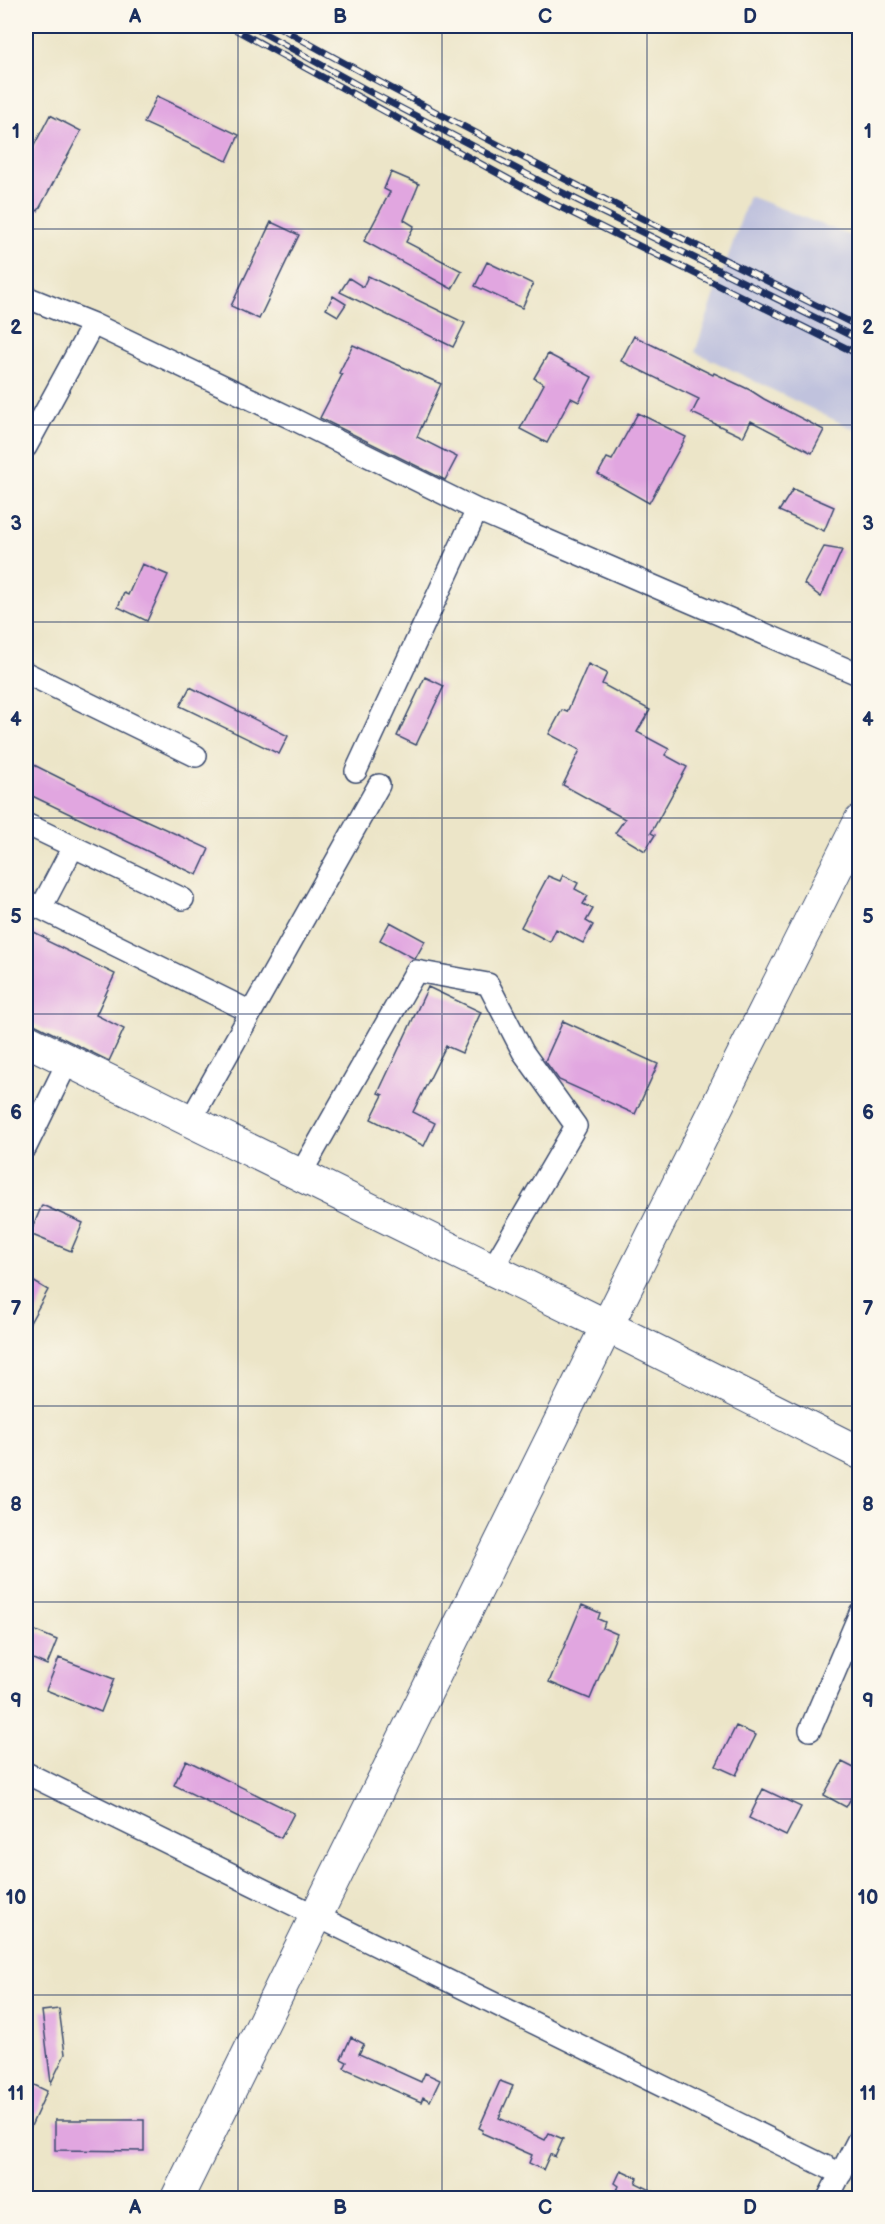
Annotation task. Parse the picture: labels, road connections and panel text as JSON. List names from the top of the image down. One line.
{"grid":{"columns":["A","B","C","D"],"rows":["1","2","3","4","5","6","7","8","9","10","11"]}}
